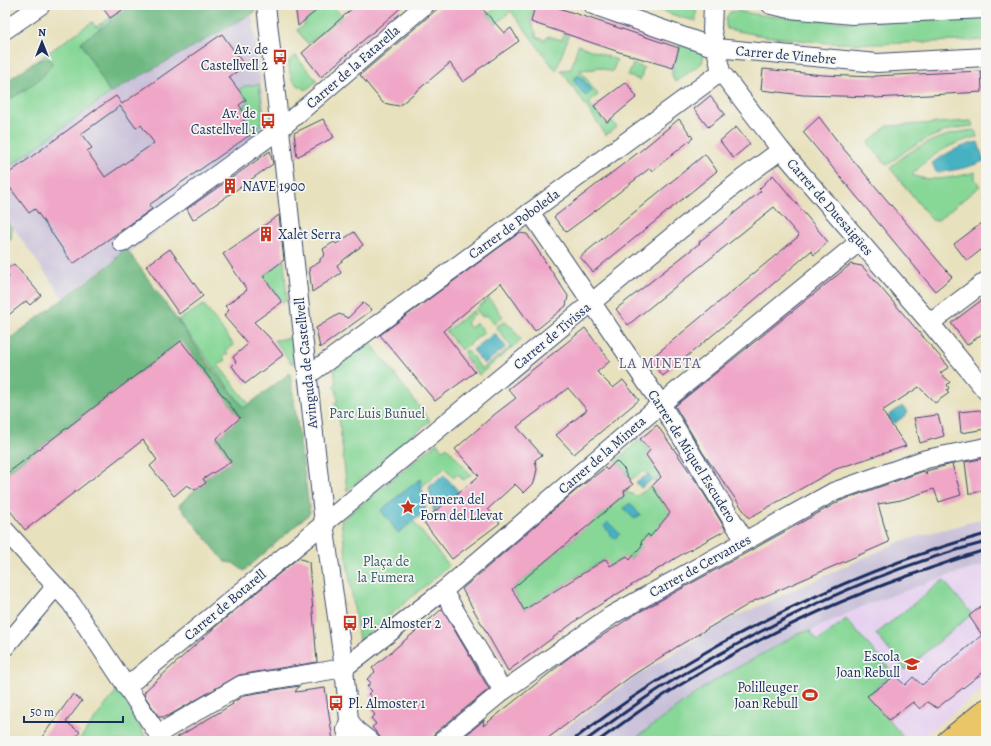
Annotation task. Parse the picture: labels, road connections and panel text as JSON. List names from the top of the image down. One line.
{"streets":{"street":["Carrer de Vinebre","Carrer de la Fatarella","Carrer de Duesaigües","Carrer de Poboleda","Carrer de Tivissa","Avinguda de Castellvell","Carrer de la Mineta","Carrer de Miquel Escudero","Carrer de Cervantes","Carrer de Botarell"]},"crossings":[["Carrer de Vinebre","Carrer de Duesaigües"],["Carrer de la Fatarella","Avinguda de Castellvell"],["Carrer de Duesaigües","Carrer de Poboleda"],["Carrer de Duesaigües","Carrer de Tivissa"],["Carrer de Duesaigües","Carrer de la Mineta"],["Carrer de Poboleda","Avinguda de Castellvell"],["Carrer de Poboleda","Carrer de Miquel Escudero"],["Carrer de Tivissa","Avinguda de Castellvell"],["Carrer de Tivissa","Carrer de Miquel Escudero"],["Carrer de Tivissa","Carrer de Botarell"],["Avinguda de Castellvell","Carrer de la Mineta"],["Avinguda de Castellvell","Carrer de Botarell"],["Carrer de la Mineta","Carrer de Miquel Escudero"],["Carrer de Miquel Escudero","Carrer de Cervantes"]],"districts":["LA MINETA"],"parks":["Parc Luis Buñuel","Plaça de la Fumera"],"places":{"bus stop":["Av. de Castellvell 2","Av. de Castellvell 1","Pl. Almoster 2","Pl. Almoster 1"],"building":["NAVE 1900","Xalet Serra"],"place":["Fumera del Forn del Llevat"],"school or university":["Escola Joan Rebull"],"sports":["Polilleuger Joan Rebull"]},"scale_bar":"50 m","north":"top"}
